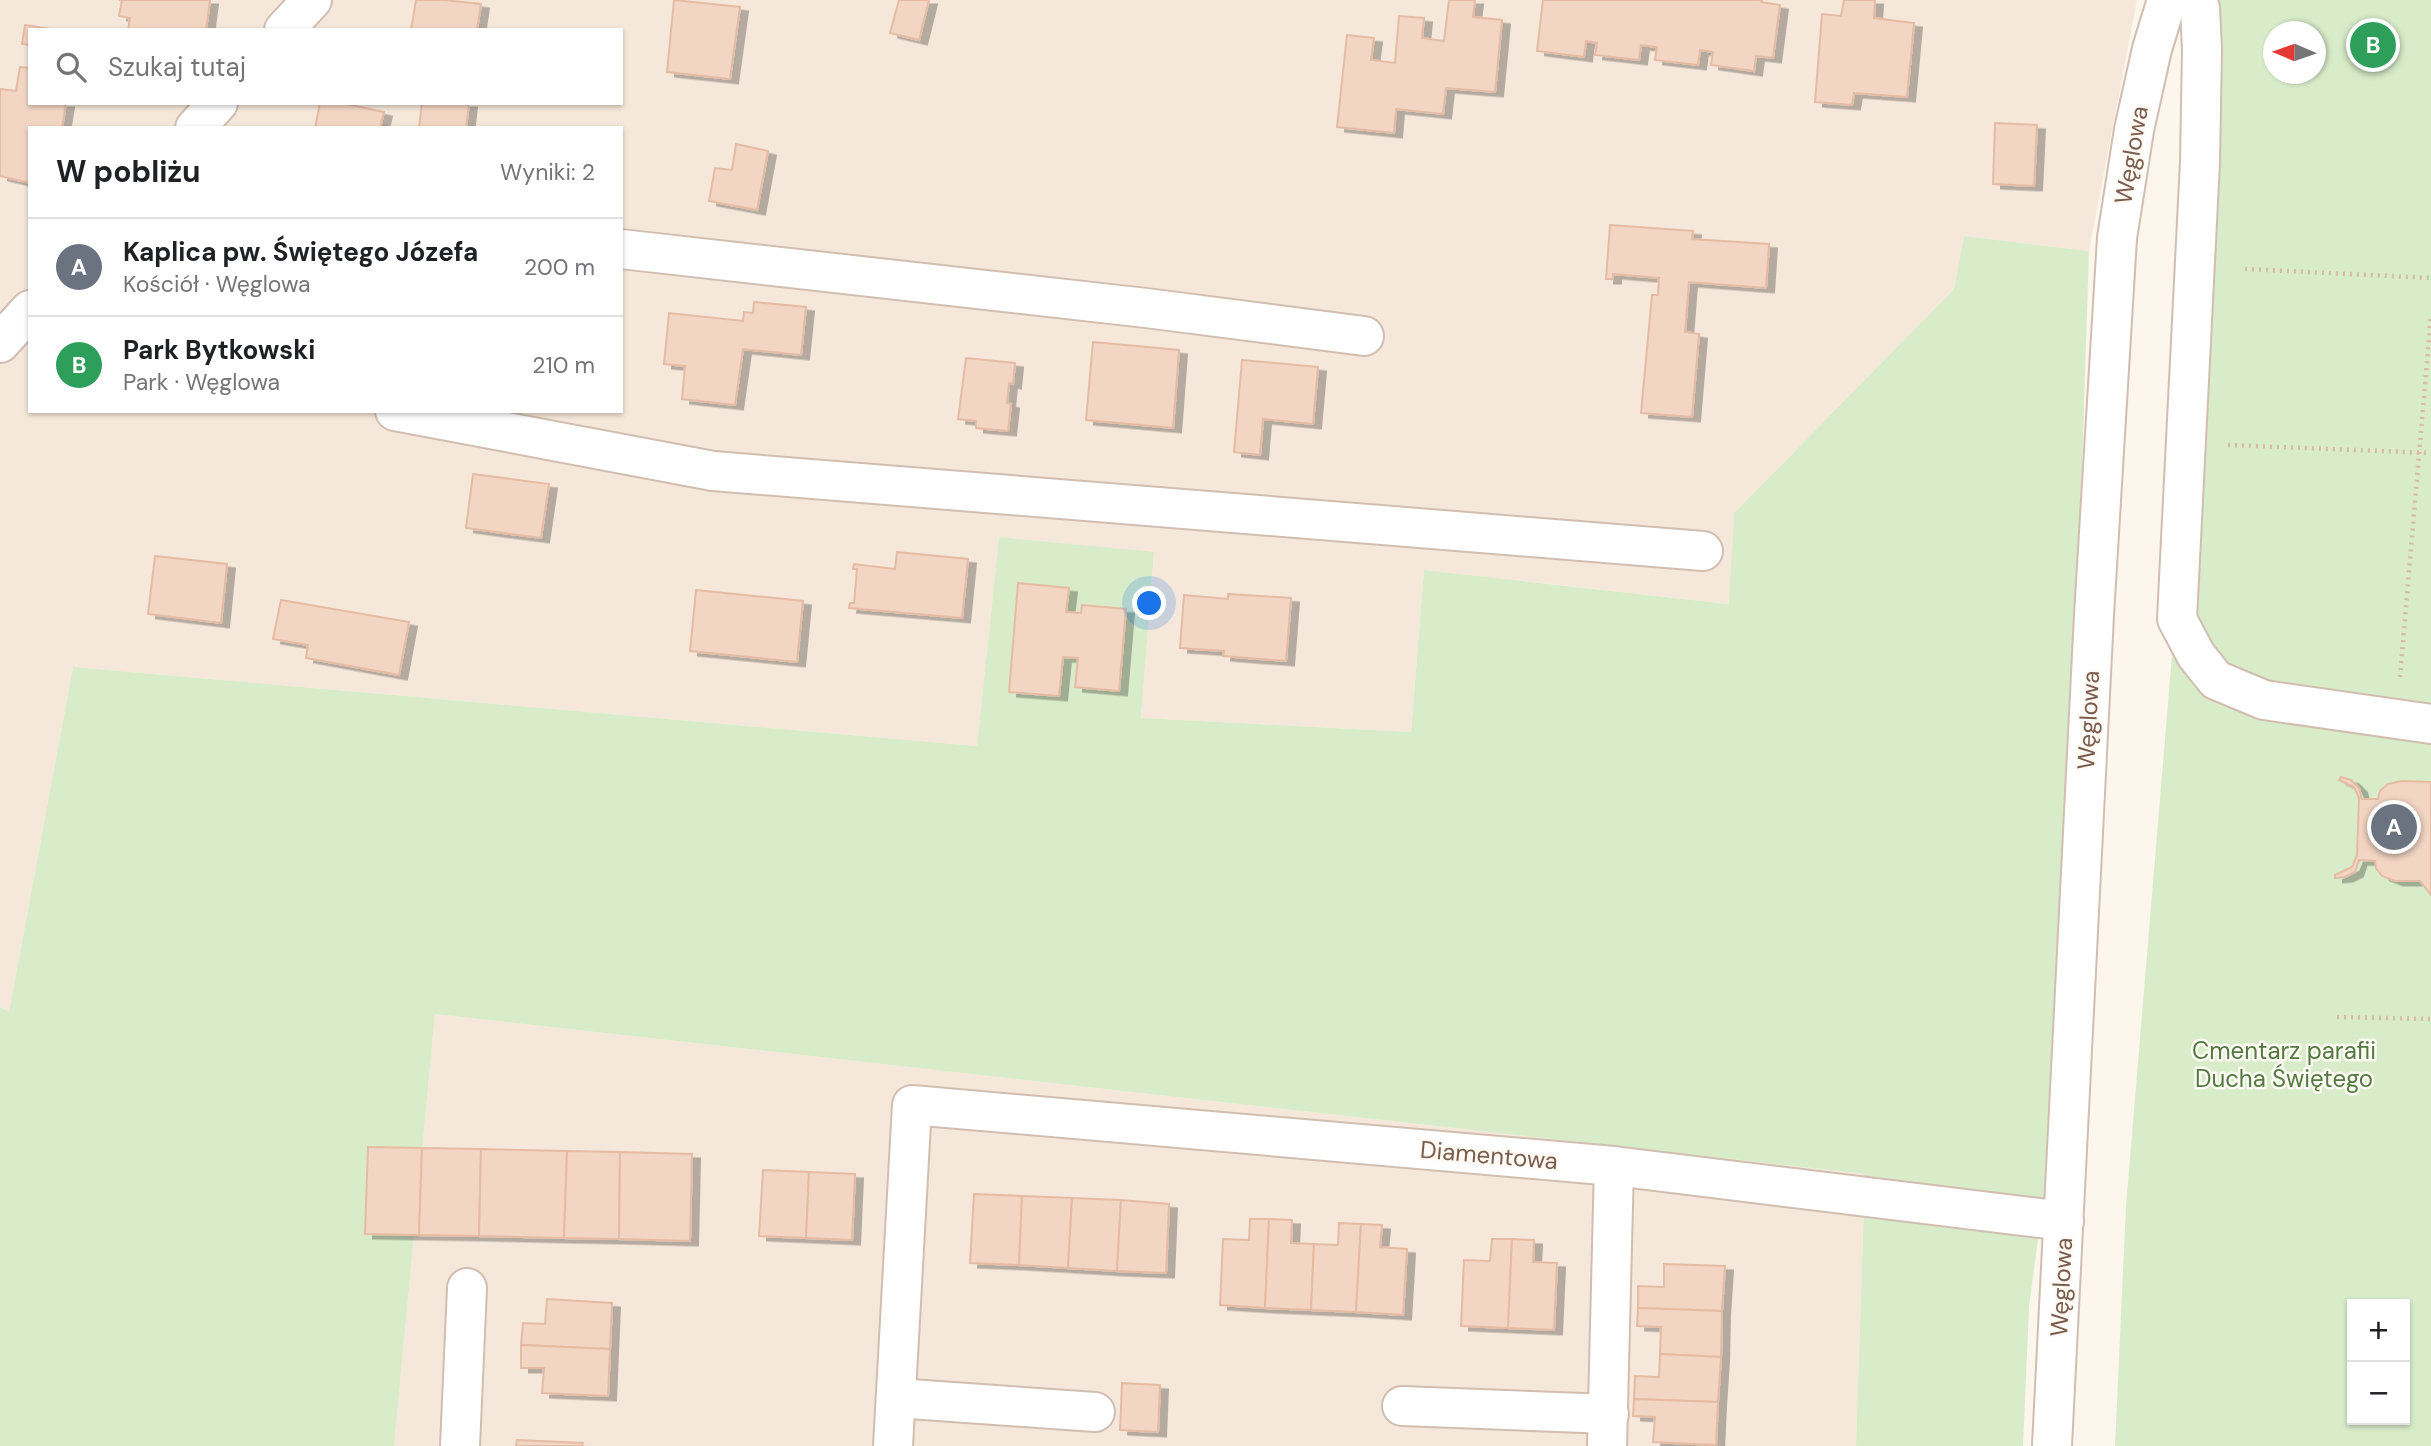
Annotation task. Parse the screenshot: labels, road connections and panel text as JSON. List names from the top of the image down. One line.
{"streets":{"street":["Węglowa","Diamentowa"]},"crossings":[["Węglowa","Diamentowa"]],"parks":["Cmentarz parafii Ducha Świętego"],"north":"left","page":{"pins":["B","A"],"search":"Szukaj tutaj","heading":["W pobliżu","Wyniki: 2"],"list":[{"mark":"A","name":"Kaplica pw. Świętego Józefa","note":"Kościół · Węglowa","value":"200 m"},{"mark":"B","name":"Park Bytkowski","note":"Park · Węglowa","value":"210 m"}],"map_buttons":["+","−"]}}
